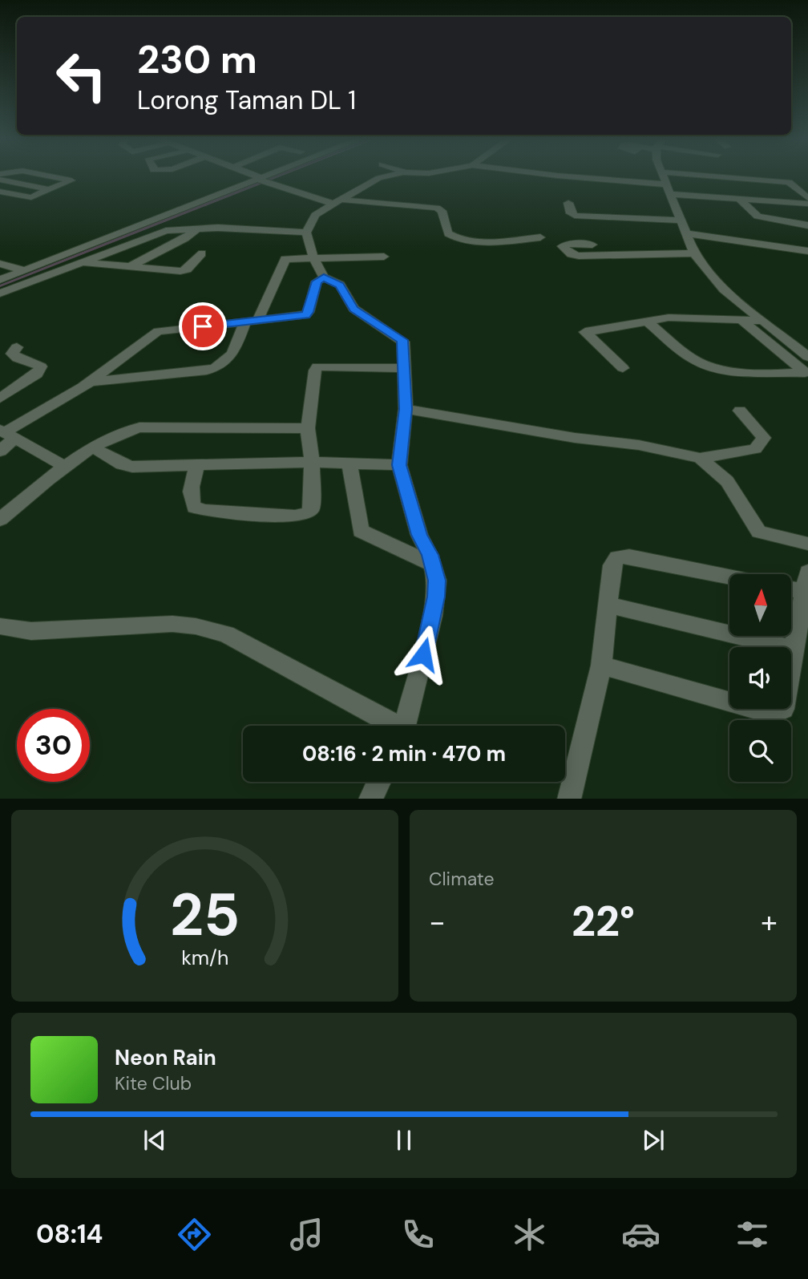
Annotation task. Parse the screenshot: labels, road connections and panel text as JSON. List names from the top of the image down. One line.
{"north":"top","page":{"turn":["230 m","Lorong Taman DL 1"],"limit":"30","trip":"08:16 · 2 min · 470 m","tile":"Climate","heat":["−","22°","+"],"song":["Neon Rain","Kite Club"],"tabs":"08:14","gauge":["25","km/h"]}}
